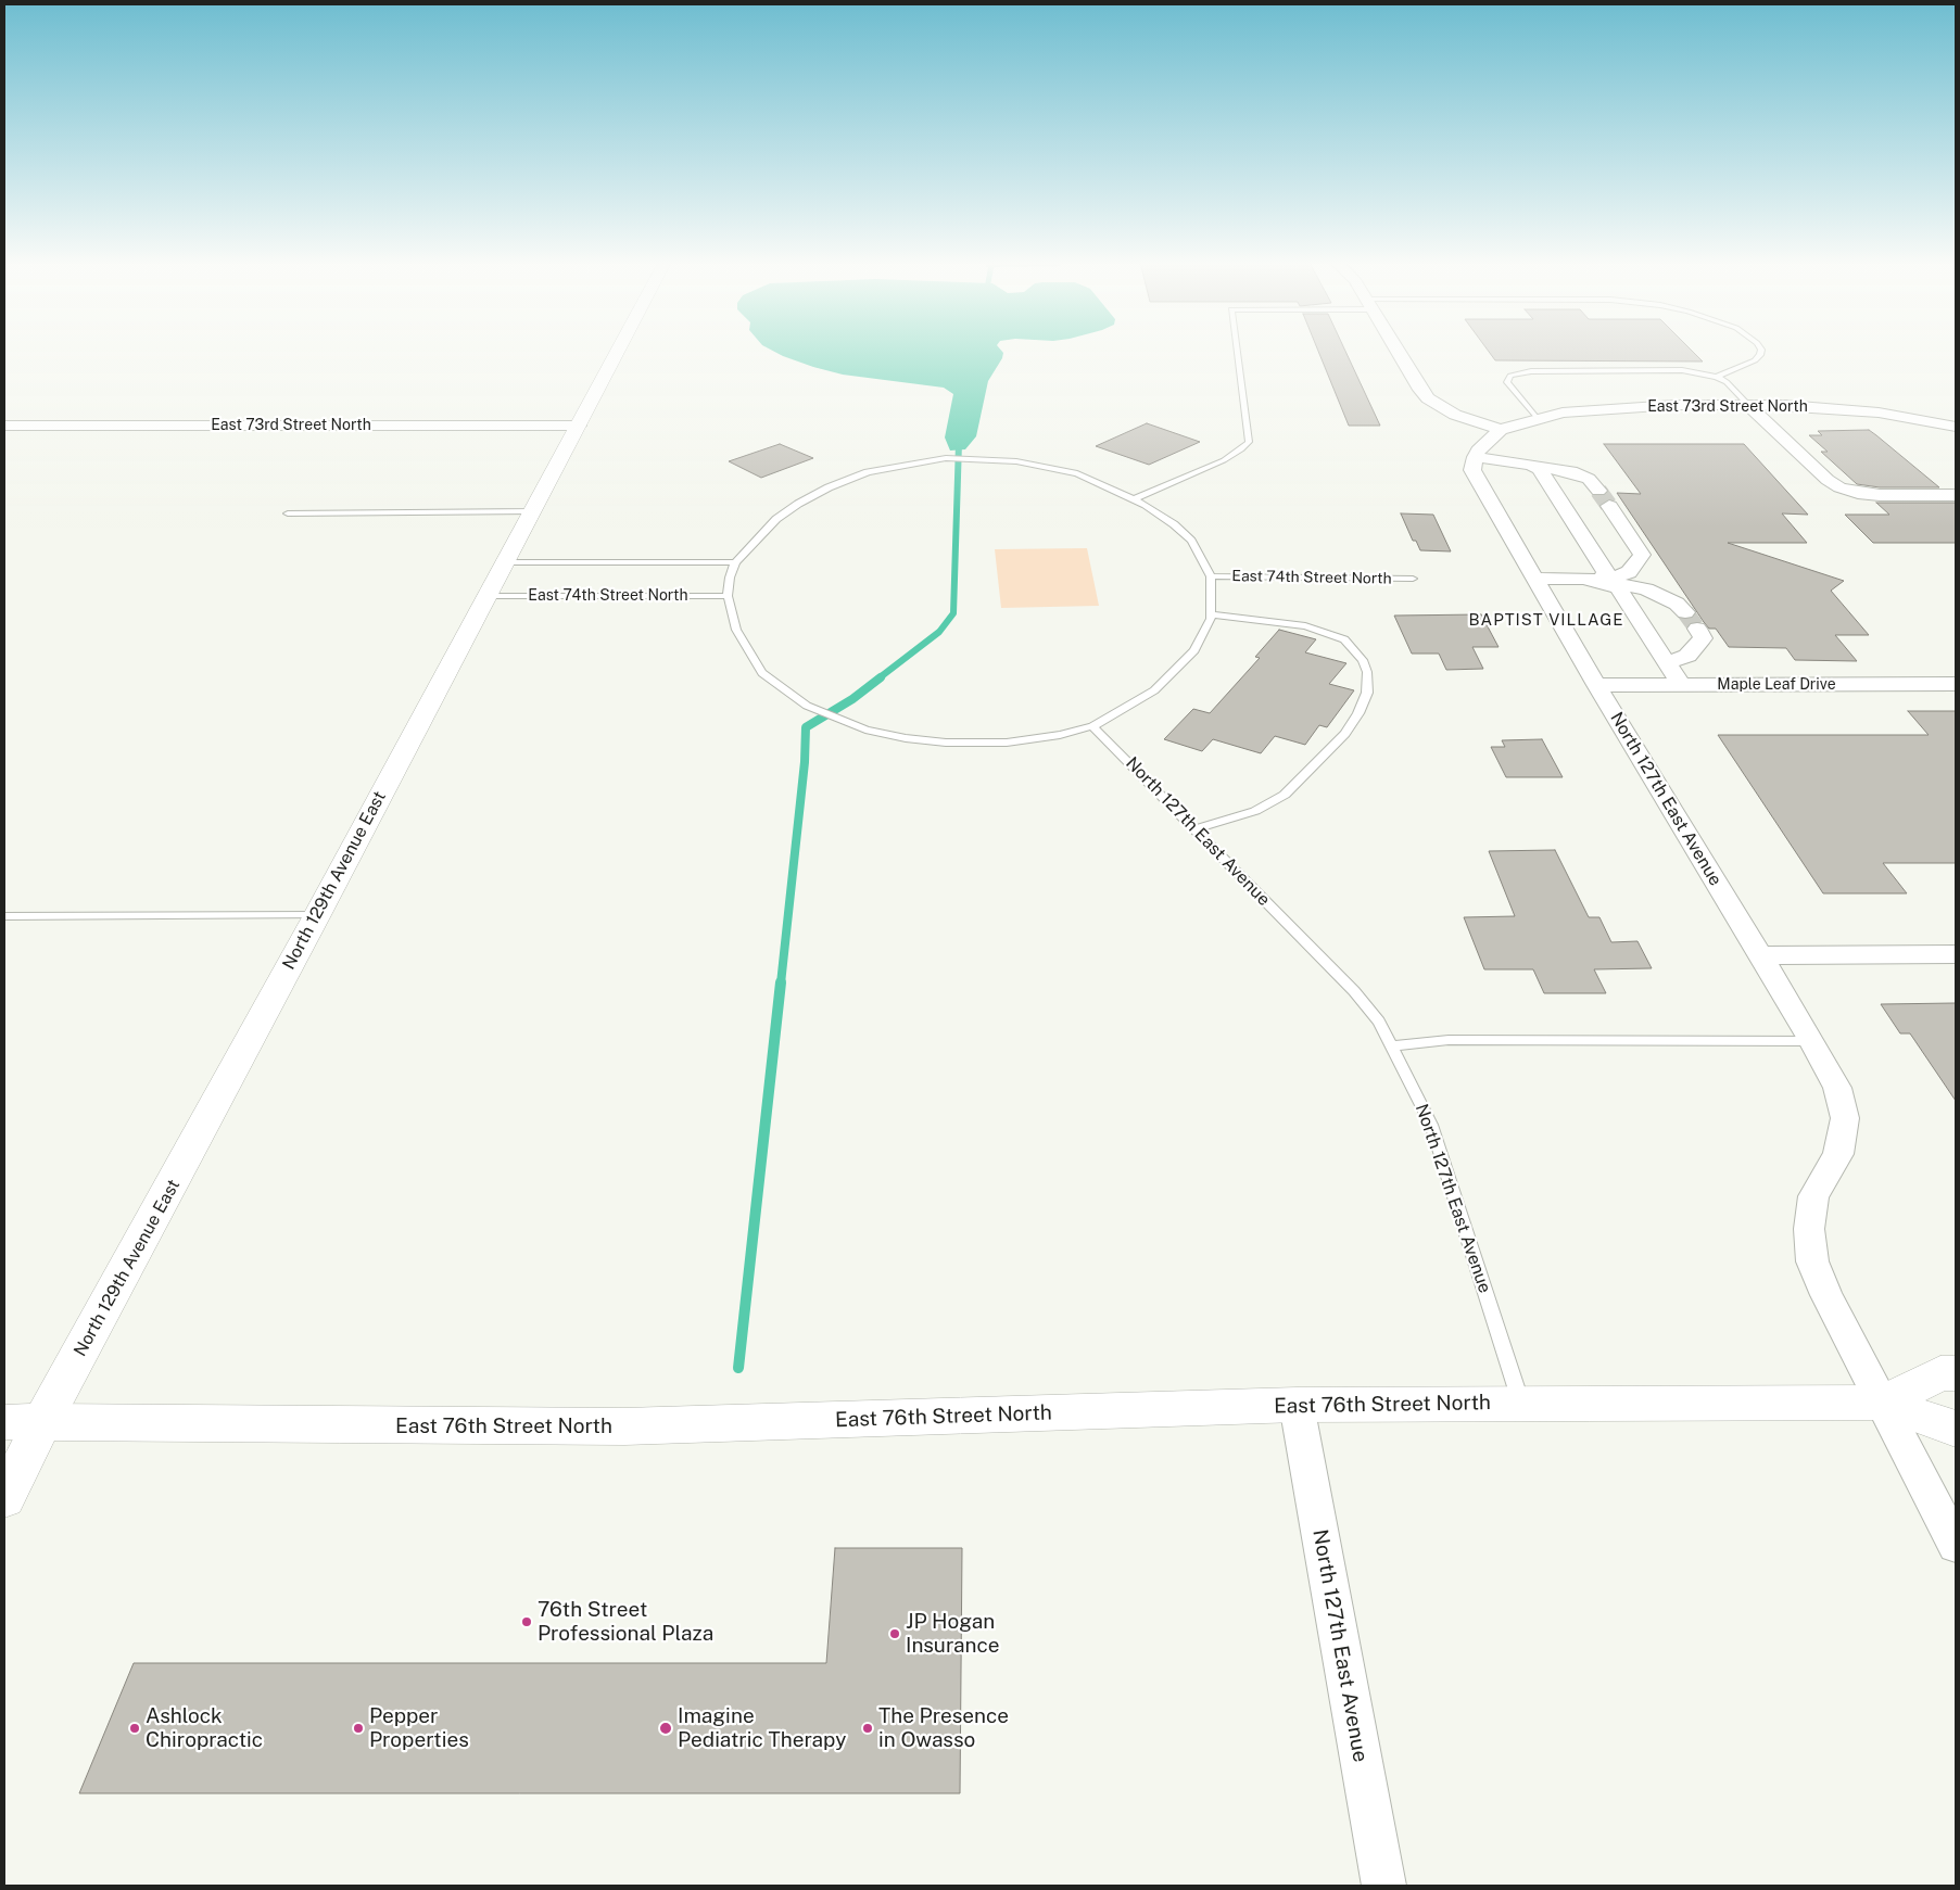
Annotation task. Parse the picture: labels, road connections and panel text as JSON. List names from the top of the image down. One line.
{"streets":{"street":["East 73rd Street North","Maple Leaf Drive","North 127th East Avenue","North 129th Avenue East","East 76th Street North"],"lane":["East 74th Street North"]},"crossings":[["East 73rd Street North","North 129th Avenue East"],["East 74th Street North","North 127th East Avenue"],["East 74th Street North","North 129th Avenue East"],["Maple Leaf Drive","North 127th East Avenue"],["North 127th East Avenue","East 76th Street North"],["North 129th Avenue East","East 76th Street North"]],"districts":["BAPTIST VILLAGE"],"places":["76th Street Professional Plaza","JP Hogan Insurance","Ashlock Chiropractic","Pepper Properties","Imagine Pediatric Therapy","The Presence in Owasso"]}
